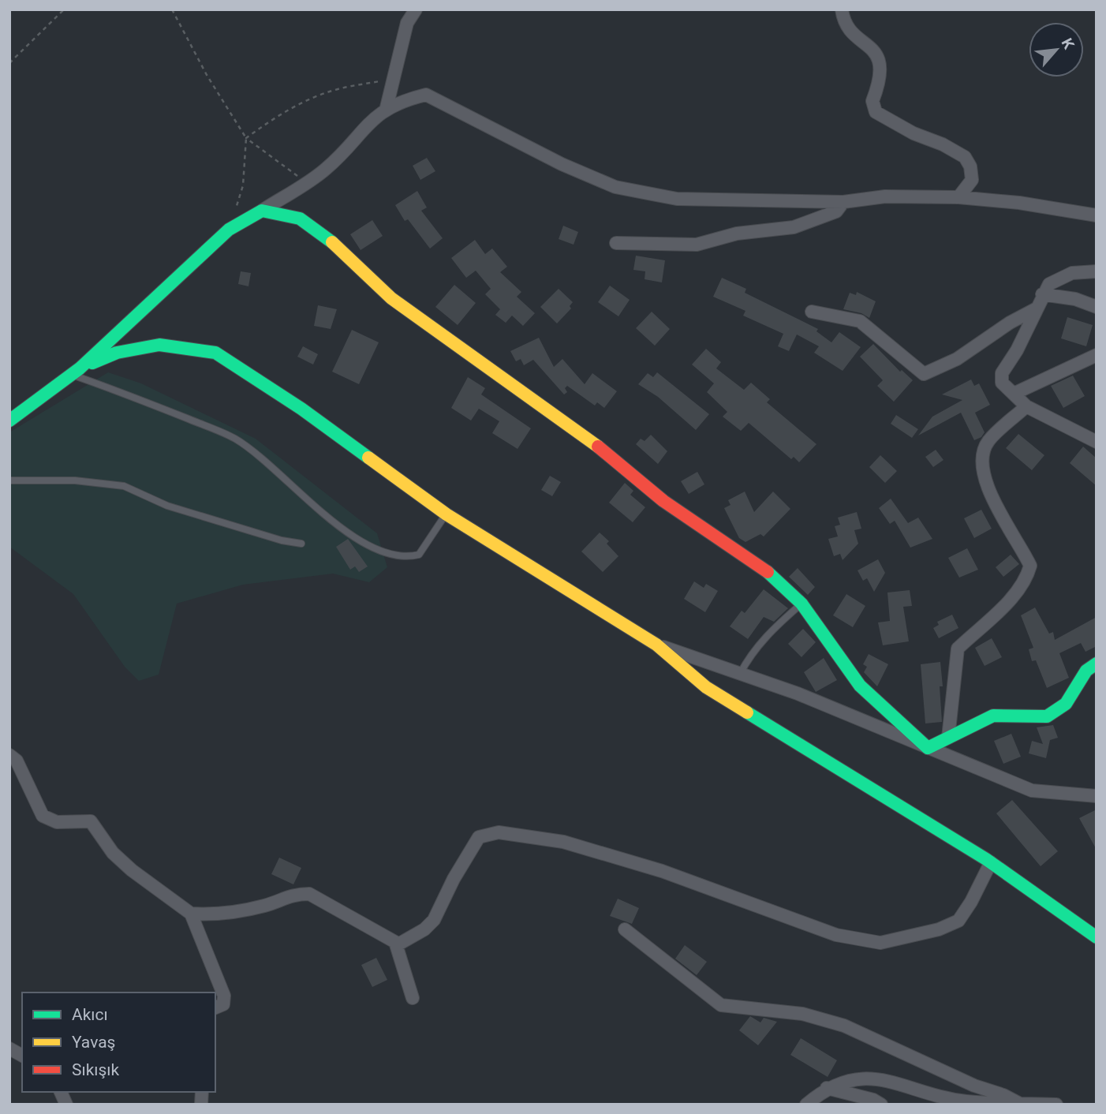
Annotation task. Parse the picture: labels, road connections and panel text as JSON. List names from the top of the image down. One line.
{"legend":["Akıcı","Yavaş","Sıkışık"],"north":"top right"}
